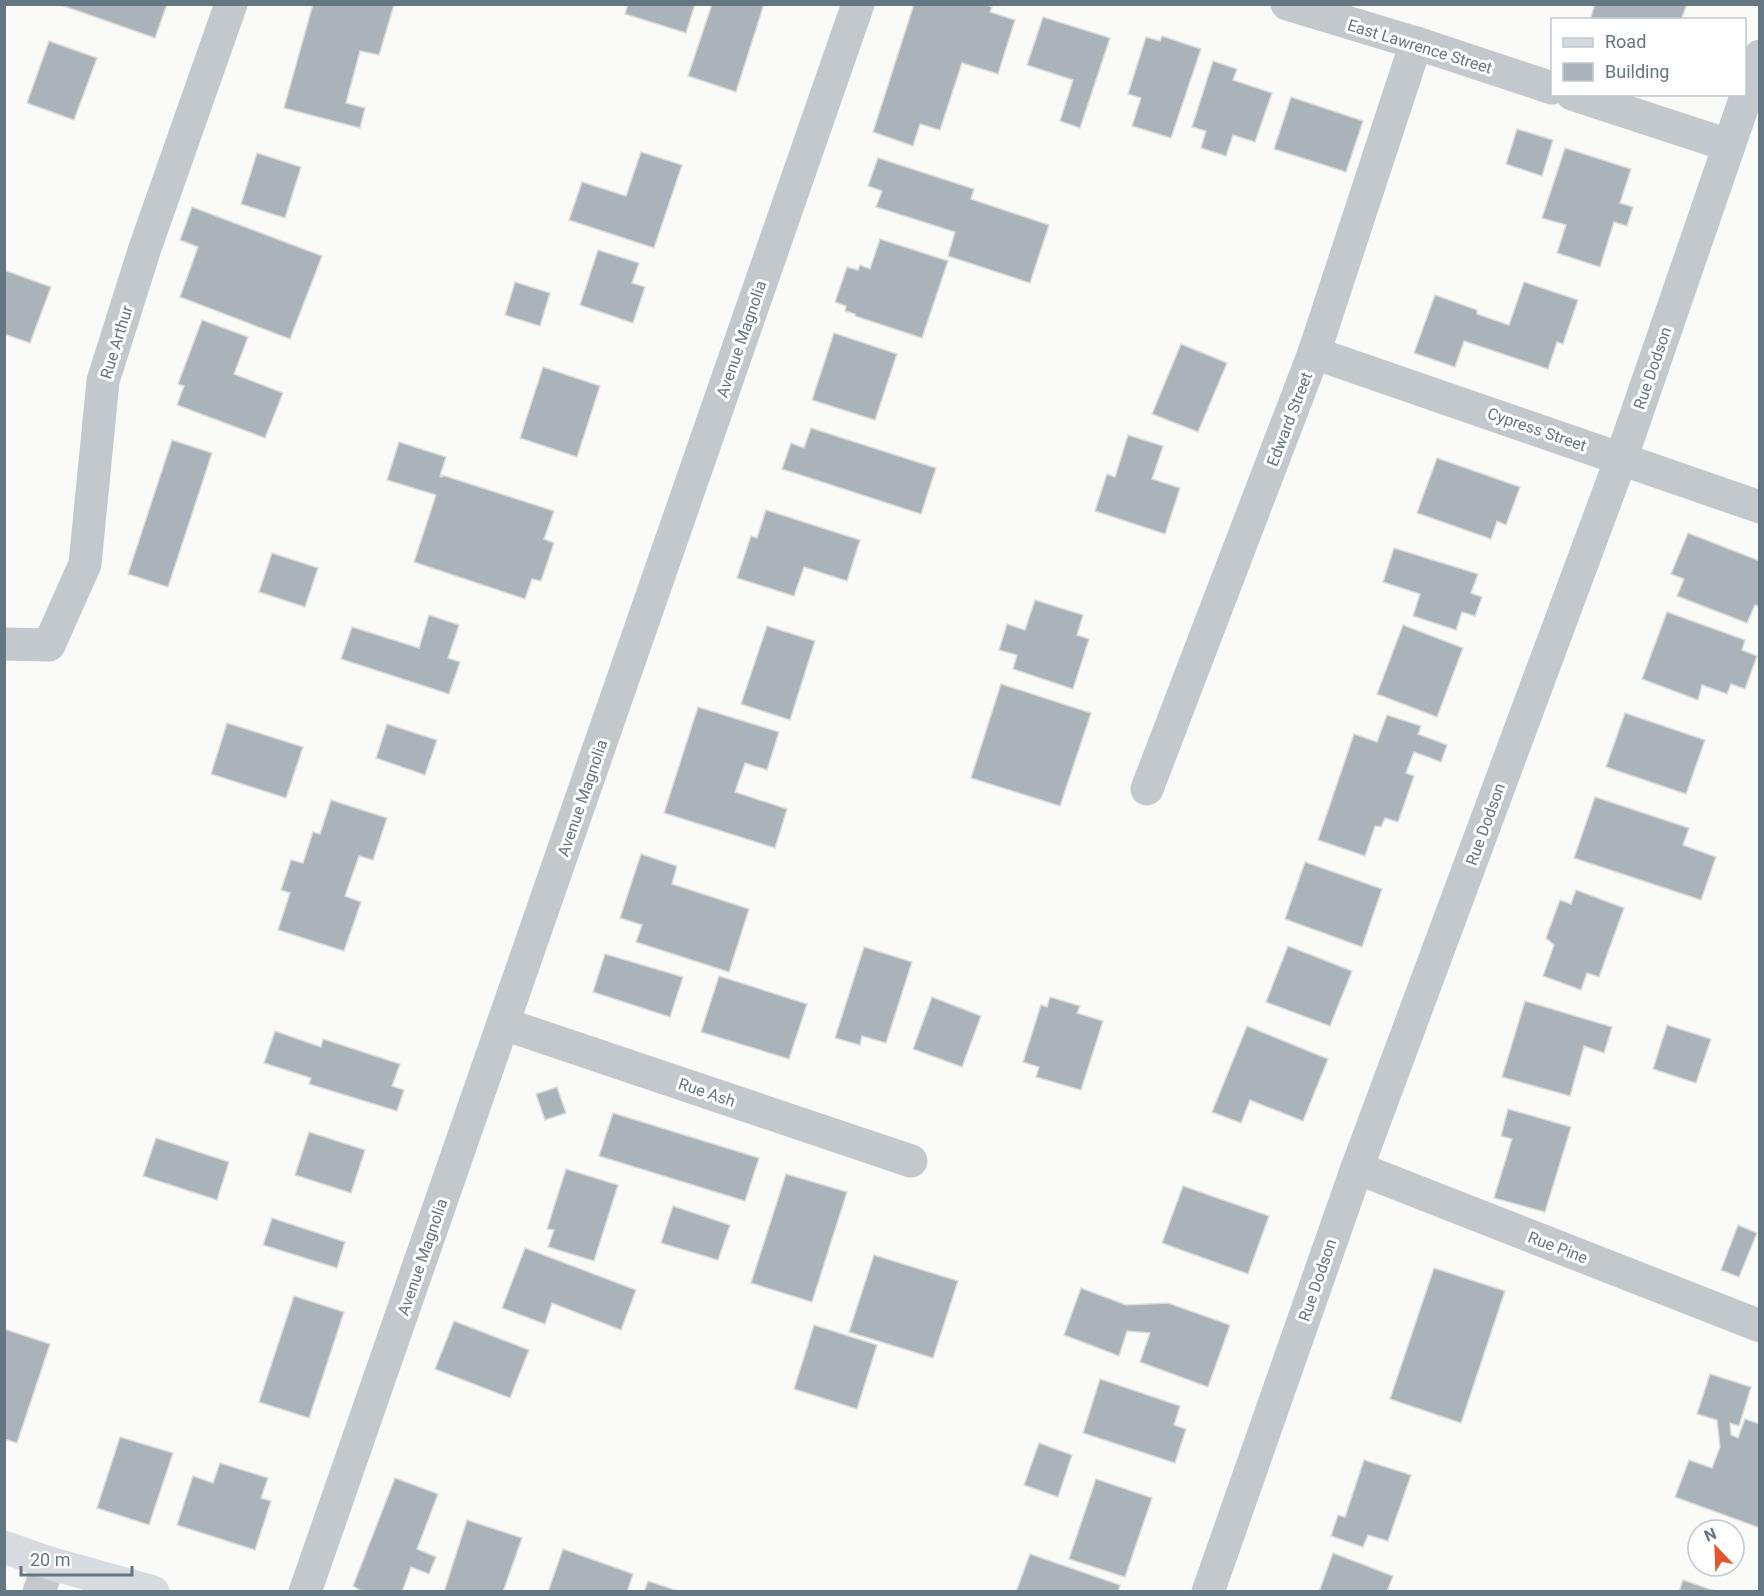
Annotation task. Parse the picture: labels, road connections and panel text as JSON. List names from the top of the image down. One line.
{"streets":{"street":["East Lawrence Street","Avenue Magnolia","Rue Arthur","Rue Dodson","Edward Street","Cypress Street","Rue Ash","Rue Pine"]},"crossings":[["East Lawrence Street","Edward Street"],["Avenue Magnolia","Rue Ash"],["Rue Dodson","Cypress Street"],["Rue Dodson","Rue Pine"],["Edward Street","Cypress Street"]],"legend":["Road","Building"],"scale_bar":"20 m","north":"top left"}
